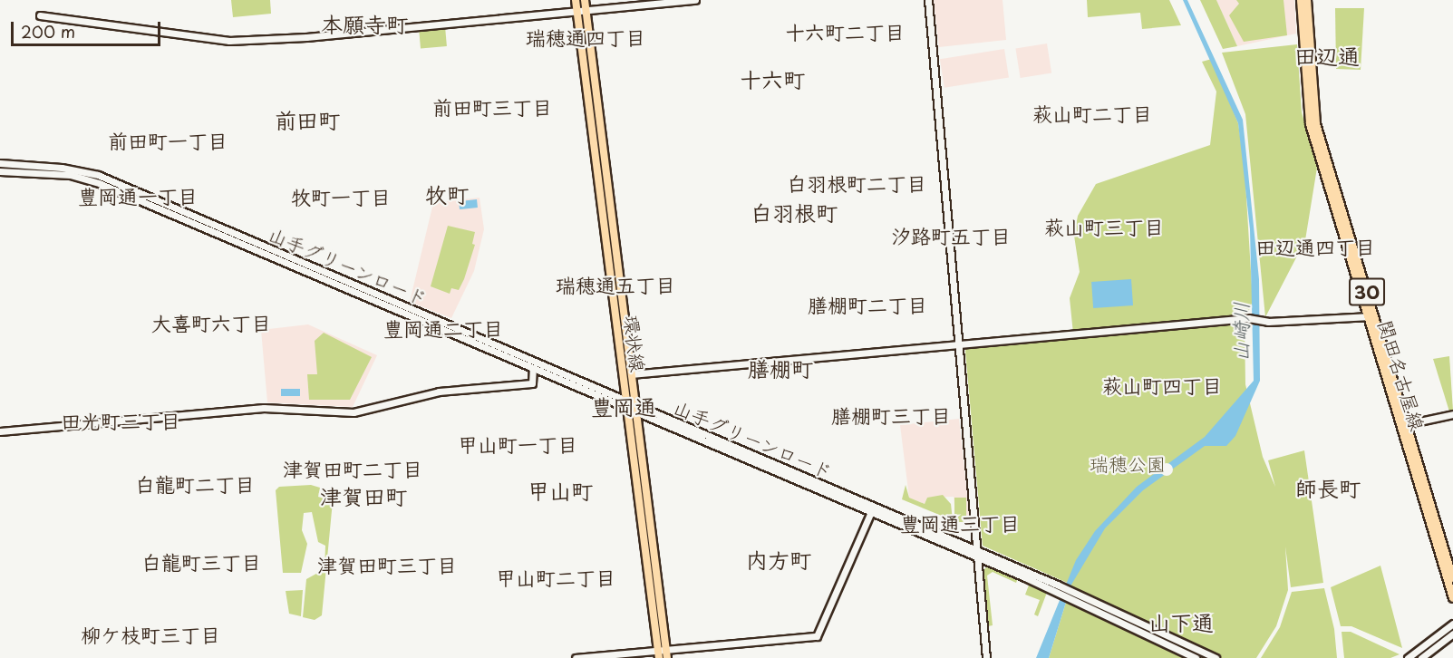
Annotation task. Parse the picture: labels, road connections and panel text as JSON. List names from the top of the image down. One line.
{"streets":{"main road":["30","環状線","関田名古屋線"],"street":["山手グリーンロード"]},"crossings":[["山手グリーンロード","環状線"]],"districts":["本願寺町","十六町二丁目","瑞穂通四丁目","田辺通","十六町","前田町三丁目","萩山町二丁目","前田町","前田町一丁目","白羽根町二丁目","牧町","豊岡通一丁目","牧町一丁目","白羽根町","萩山町三丁目","汐路町五丁目","田辺通四丁目","瑞穂通五丁目","膳棚町二丁目","大喜町六丁目","豊岡通二丁目","膳棚町","萩山町四丁目","豊岡通","膳棚町三丁目","田光町三丁目","甲山町一丁目","津賀田町二丁目","白龍町二丁目","師長町","甲山町","津賀田町","豊岡通三丁目","内方町","白龍町三丁目","津賀田町三丁目","甲山町二丁目","山下通","柳ケ枝町三丁目"],"water":["山崎川"],"parks":["瑞穂公園"],"scale_bar":"200 m"}
